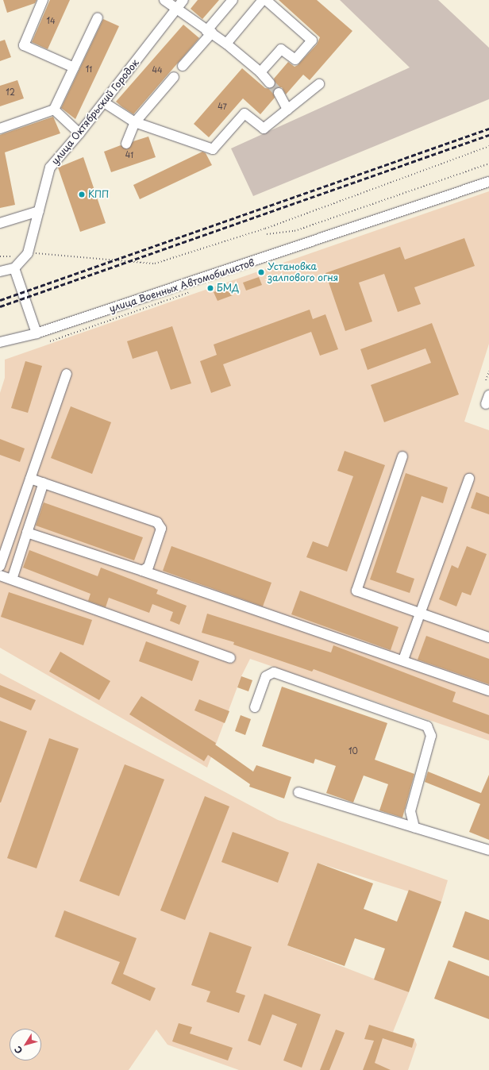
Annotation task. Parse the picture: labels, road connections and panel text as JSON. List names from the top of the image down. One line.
{"streets":{"street":["улица Октябрьский Городок","улица Военных Автомобилистов"]},"places":["КПП","Установка залпового огня","БМД"],"house_numbers":["14","11","44","12","47","41","10"],"north":"bottom left"}
